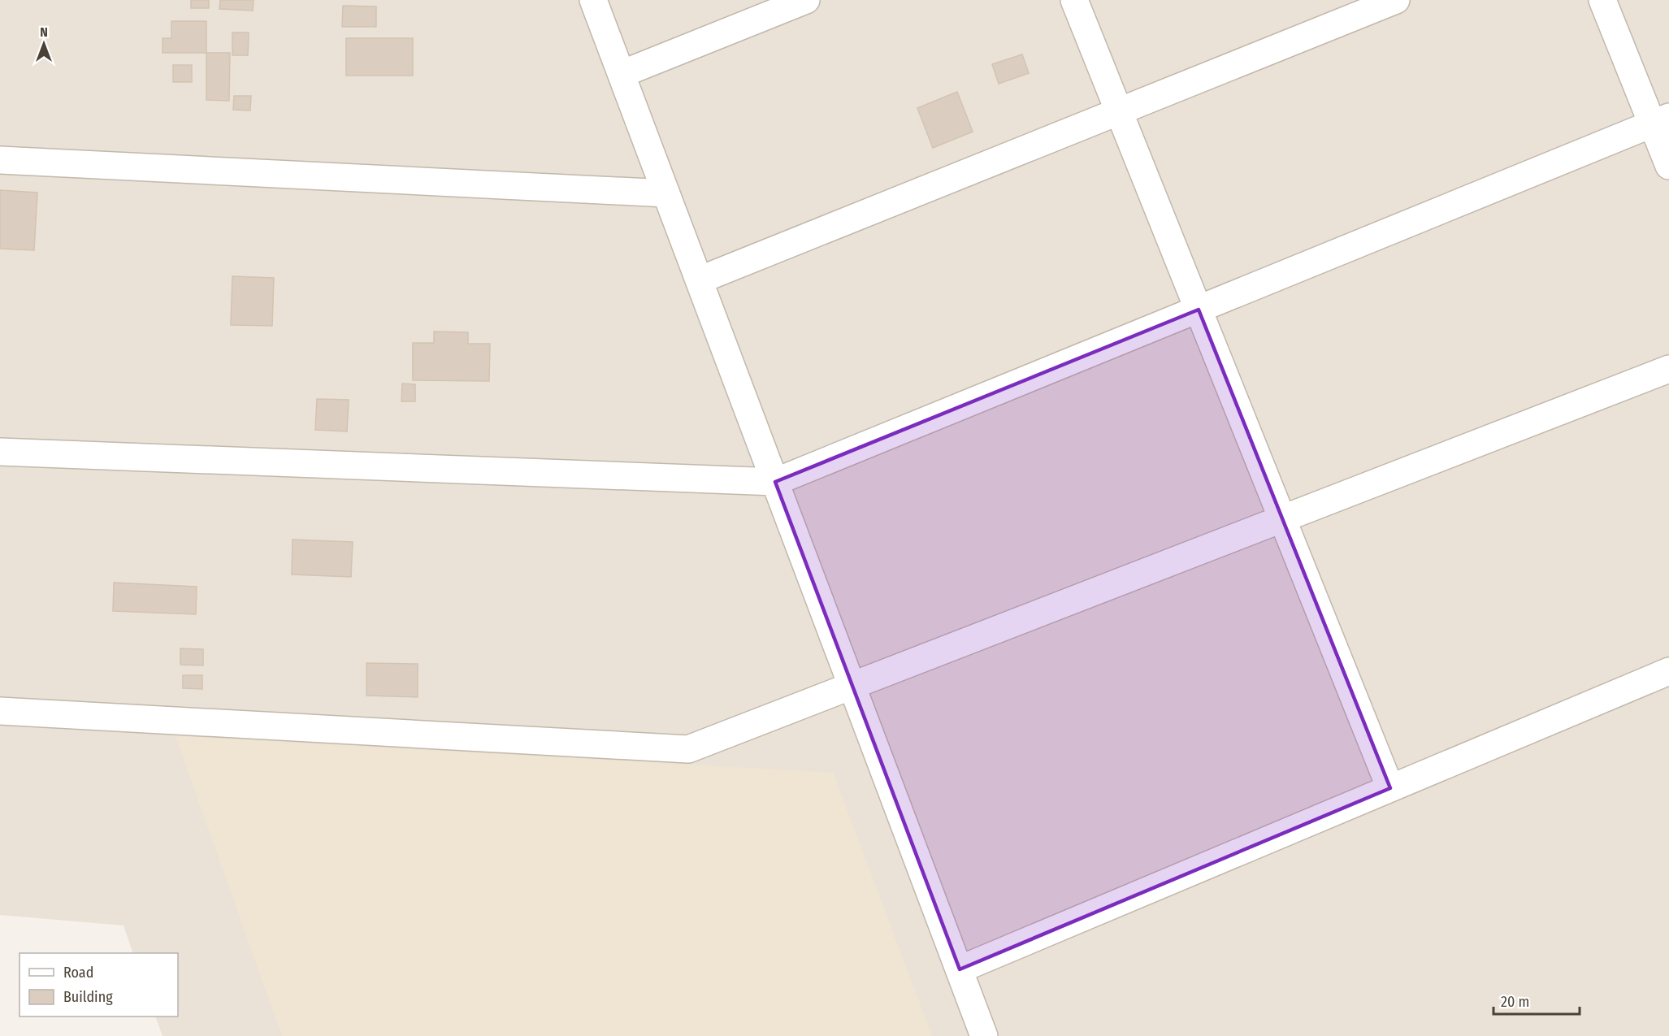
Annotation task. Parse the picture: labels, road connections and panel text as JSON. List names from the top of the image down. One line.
{"legend":["Road","Building"],"scale_bar":"20 m","north":"top"}
